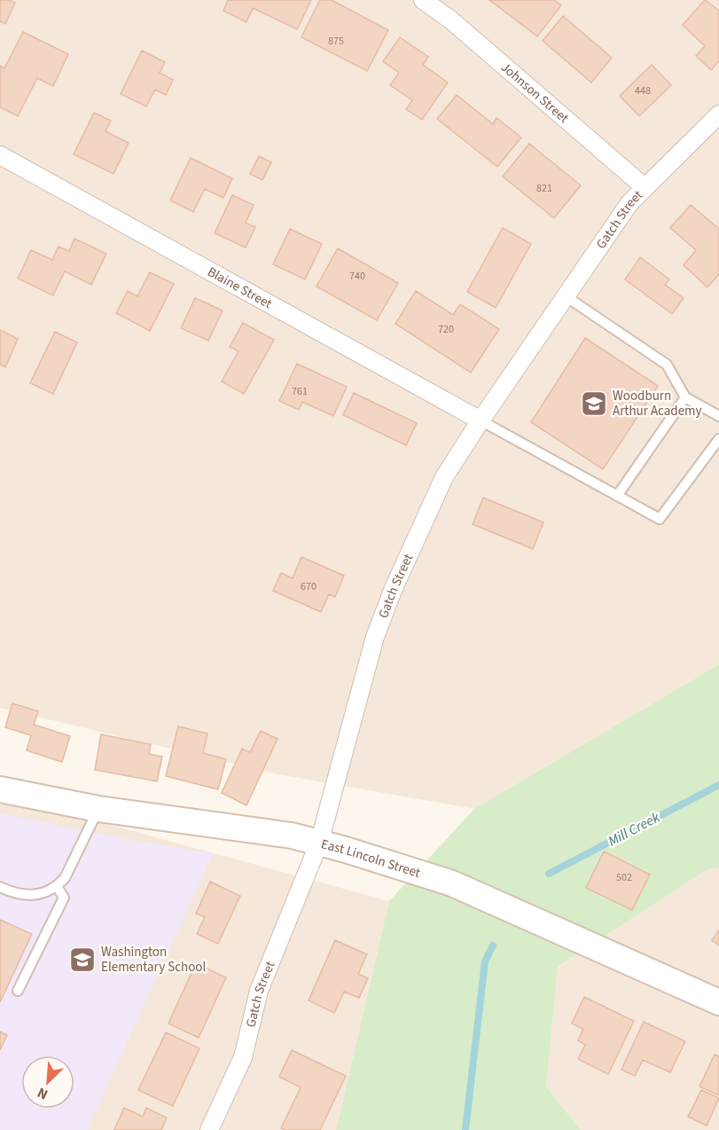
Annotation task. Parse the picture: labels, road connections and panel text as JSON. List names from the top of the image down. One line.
{"streets":{"street":["Johnson Street","Gatch Street","Blaine Street","East Lincoln Street"]},"crossings":[["Johnson Street","Gatch Street"],["Gatch Street","Blaine Street"],["Gatch Street","East Lincoln Street"]],"water":["Mill Creek"],"places":{"school or university":["Woodburn Arthur Academy","Washington Elementary School"]},"house_numbers":["875","448","821","740","720","761","670","502"],"north":"bottom left"}
